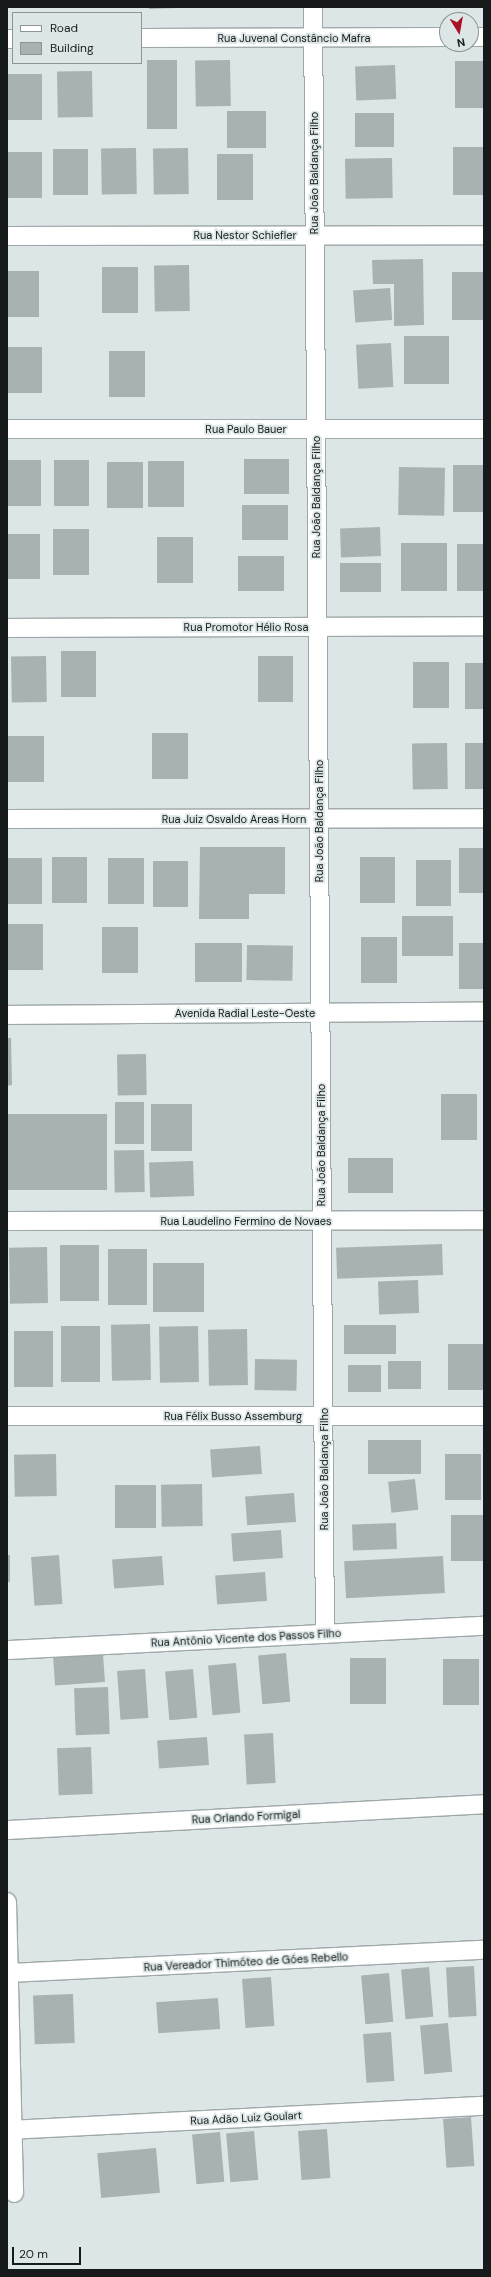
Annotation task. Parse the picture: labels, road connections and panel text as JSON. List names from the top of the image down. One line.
{"streets":{"street":["Rua Juvenal Constâncio Mafra","Rua João Baldança Filho","Rua Nestor Schiefler","Rua Paulo Bauer","Rua Promotor Hélio Rosa","Rua Juiz Osvaldo Areas Horn","Avenida Radial Leste-Oeste","Rua Laudelino Fermino de Novaes","Rua Félix Busso Assemburg","Rua Antônio Vicente dos Passos Filho","Rua Orlando Formigal","Rua Vereador Thimóteo de Góes Rebello","Rua Adão Luiz Goulart"]},"crossings":[["Rua Juvenal Constâncio Mafra","Rua João Baldança Filho"],["Rua João Baldança Filho","Rua Nestor Schiefler"],["Rua João Baldança Filho","Rua Paulo Bauer"],["Rua João Baldança Filho","Rua Promotor Hélio Rosa"],["Rua João Baldança Filho","Rua Juiz Osvaldo Areas Horn"],["Rua João Baldança Filho","Avenida Radial Leste-Oeste"],["Rua João Baldança Filho","Rua Laudelino Fermino de Novaes"],["Rua João Baldança Filho","Rua Félix Busso Assemburg"],["Rua João Baldança Filho","Rua Antônio Vicente dos Passos Filho"]],"legend":["Road","Building"],"scale_bar":"20 m","north":"bottom"}
